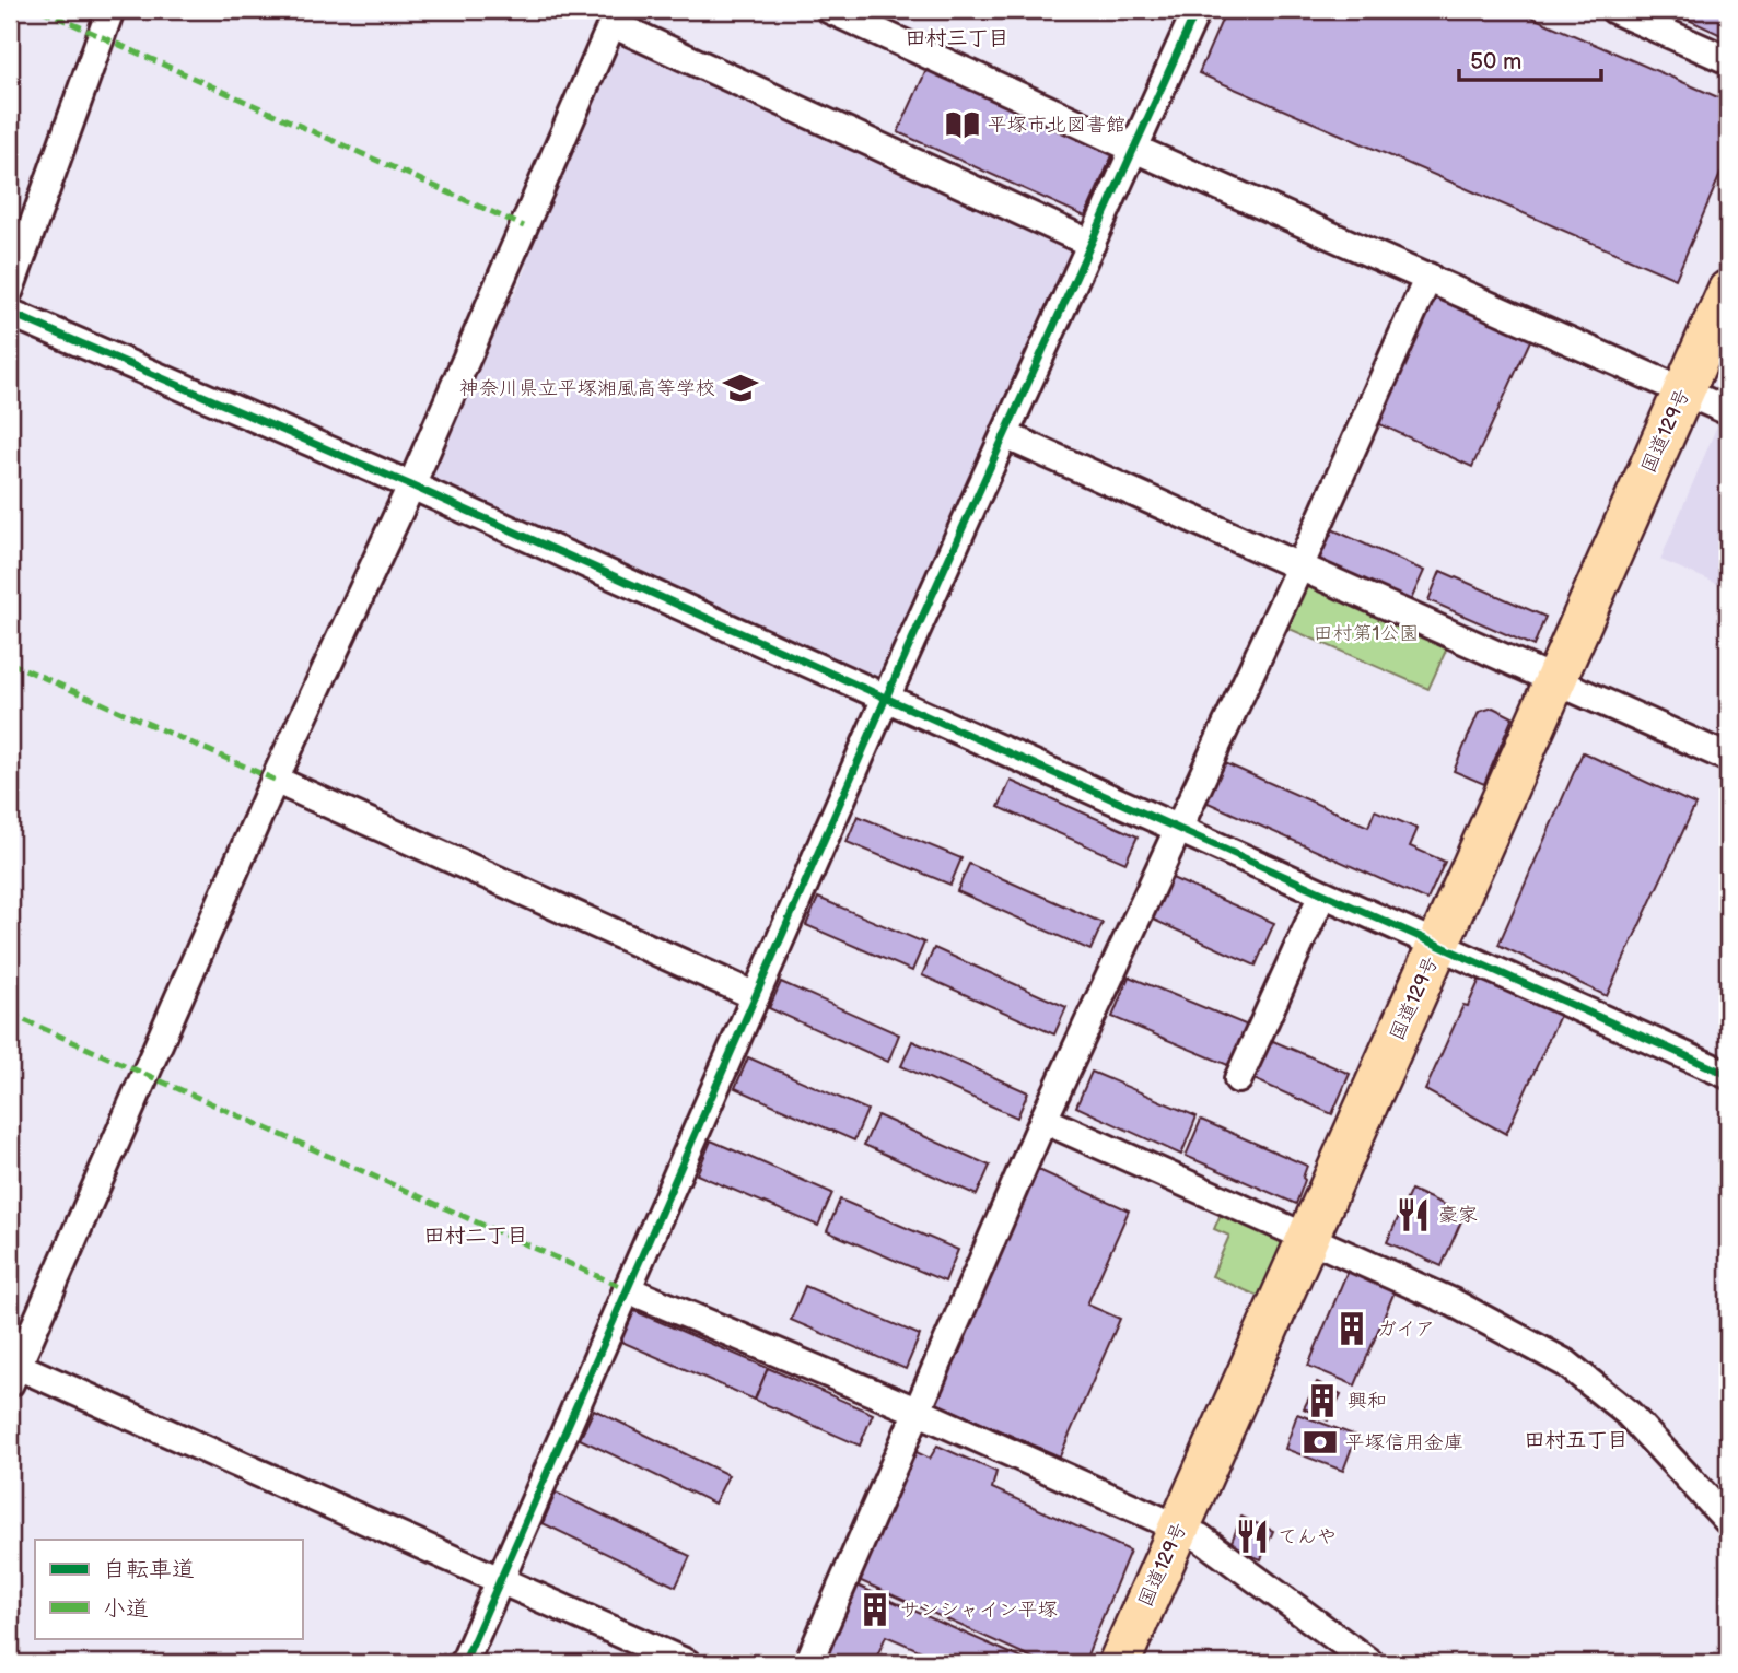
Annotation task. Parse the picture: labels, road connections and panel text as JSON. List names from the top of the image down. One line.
{"streets":{"highway":["国道129号"]},"districts":["田村三丁目","田村二丁目","田村五丁目"],"parks":["田村第1公園"],"places":{"library":["平塚市北図書館"],"school or university":["神奈川県立平塚湘風高等学校"],"restaurant":["豪家","てんや"],"building":["ガイア","興和","サンシャイン平塚"],"bank":["平塚信用金庫"]},"legend":["自転車道","小道"],"scale_bar":"50 m"}
